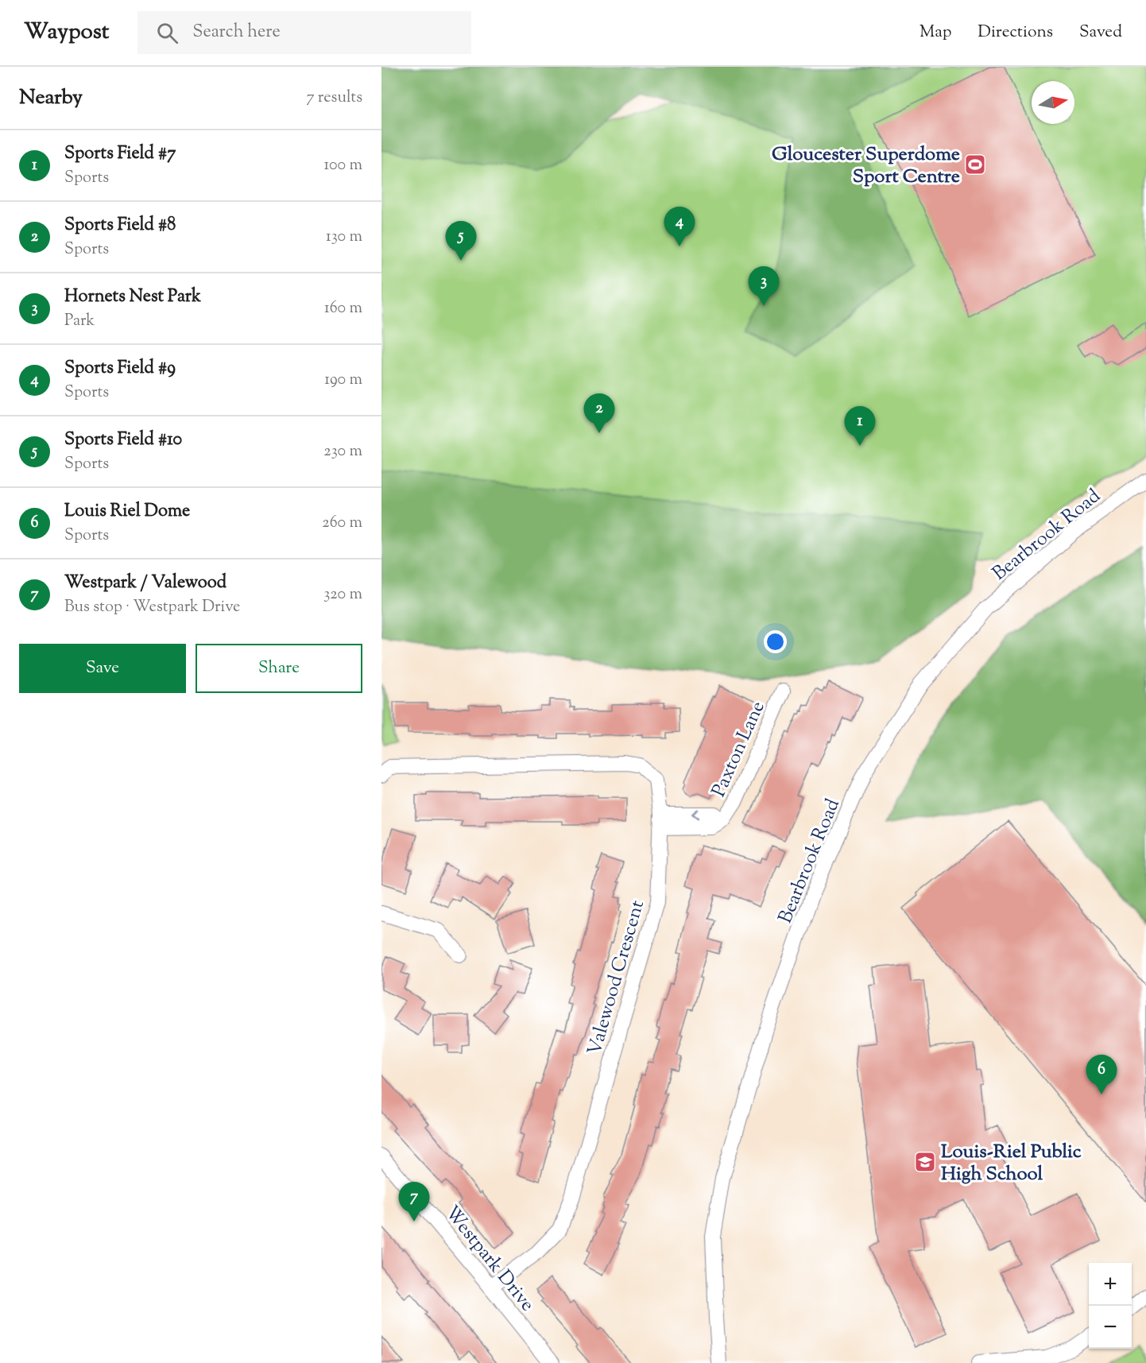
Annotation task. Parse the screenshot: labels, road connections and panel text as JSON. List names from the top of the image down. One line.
{"streets":{"street":["Bearbrook Road","Paxton Lane","Valewood Crescent","Westpark Drive"]},"crossings":[["Paxton Lane","Valewood Crescent"],["Valewood Crescent","Westpark Drive"]],"places":{"sports":["Gloucester Superdome Sport Centre"],"school or university":["Louis-Riel Public High School"]},"north":"right","page":{"header":"Waypost","search":"Search here","nav":["Map","Directions","Saved"],"heading":["Nearby","7 results"],"list":[{"mark":"1","name":"Sports Field #7","note":"Sports","value":"100 m"},{"mark":"2","name":"Sports Field #8","note":"Sports","value":"130 m"},{"mark":"3","name":"Hornets Nest Park","note":"Park","value":"160 m"},{"mark":"4","name":"Sports Field #9","note":"Sports","value":"190 m"},{"mark":"5","name":"Sports Field #10","note":"Sports","value":"230 m"},{"mark":"6","name":"Louis Riel Dome","note":"Sports","value":"260 m"},{"mark":"7","name":"Westpark / Valewood","note":"Bus stop · Westpark Drive","value":"320 m"}],"pins":["4","5","3","2","1","6","7"],"buttons":["Save","Share"],"map_buttons":["+","−"]}}
